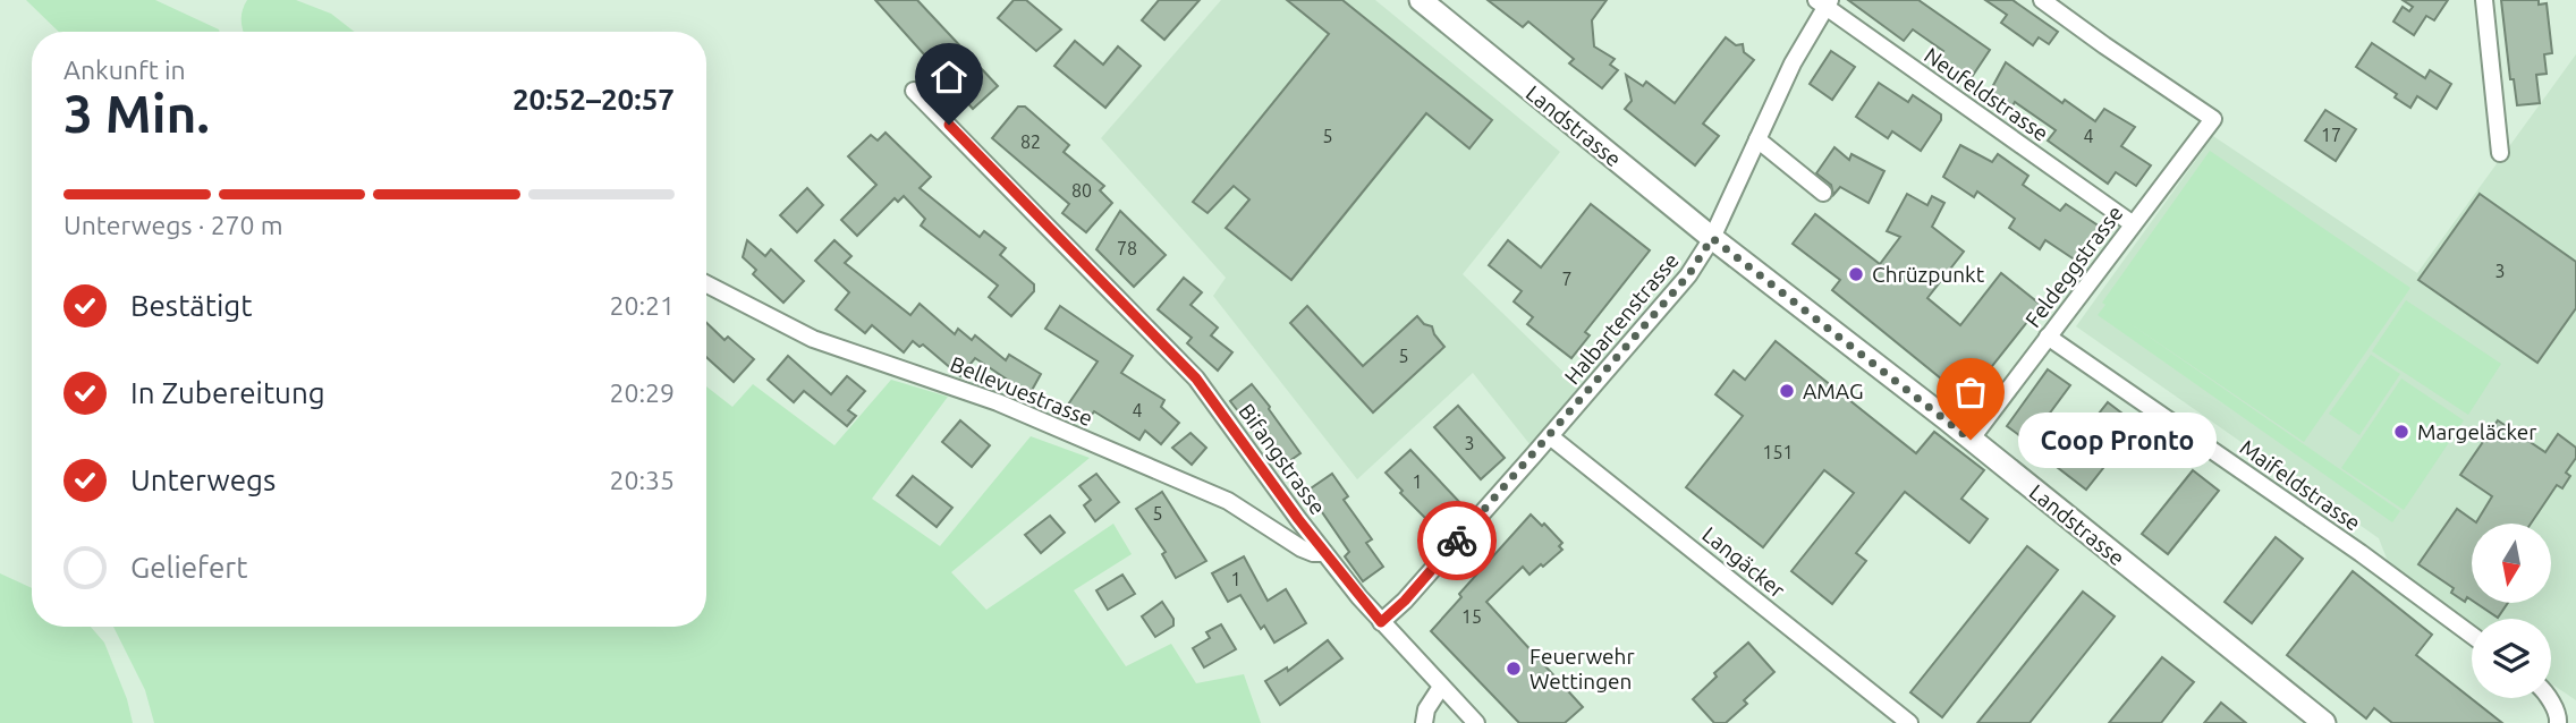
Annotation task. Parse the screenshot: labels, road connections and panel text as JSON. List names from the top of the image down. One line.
{"streets":{"main road":["Landstrasse"],"street":["Neufeldstrasse","Feldeggstrasse","Halbartenstrasse","Bellevuestrasse","Bifangstrasse","Maifeldstrasse","Langäcker"]},"crossings":[["Neufeldstrasse","Feldeggstrasse"],["Neufeldstrasse","Halbartenstrasse"],["Landstrasse","Feldeggstrasse"],["Landstrasse","Halbartenstrasse"],["Feldeggstrasse","Maifeldstrasse"],["Halbartenstrasse","Bifangstrasse"],["Halbartenstrasse","Langäcker"],["Bellevuestrasse","Bifangstrasse"]],"places":["Chrüzpunkt","AMAG","Margeläcker","Coop Pronto","Feuerwehr Wettingen"],"house_numbers":["17","5","4","82","80","78","3","7","5","4","3","151","1","5","1","15"],"north":"bottom","page":{"heading":["3 Min.","Ankunft in","20:52–20:57"],"bar":"Unterwegs · 270 m","list":[["Bestätigt","20:21"],["In Zubereitung","20:29"],["Unterwegs","20:35"],"Geliefert"],"bubble":"Coop Pronto"}}
